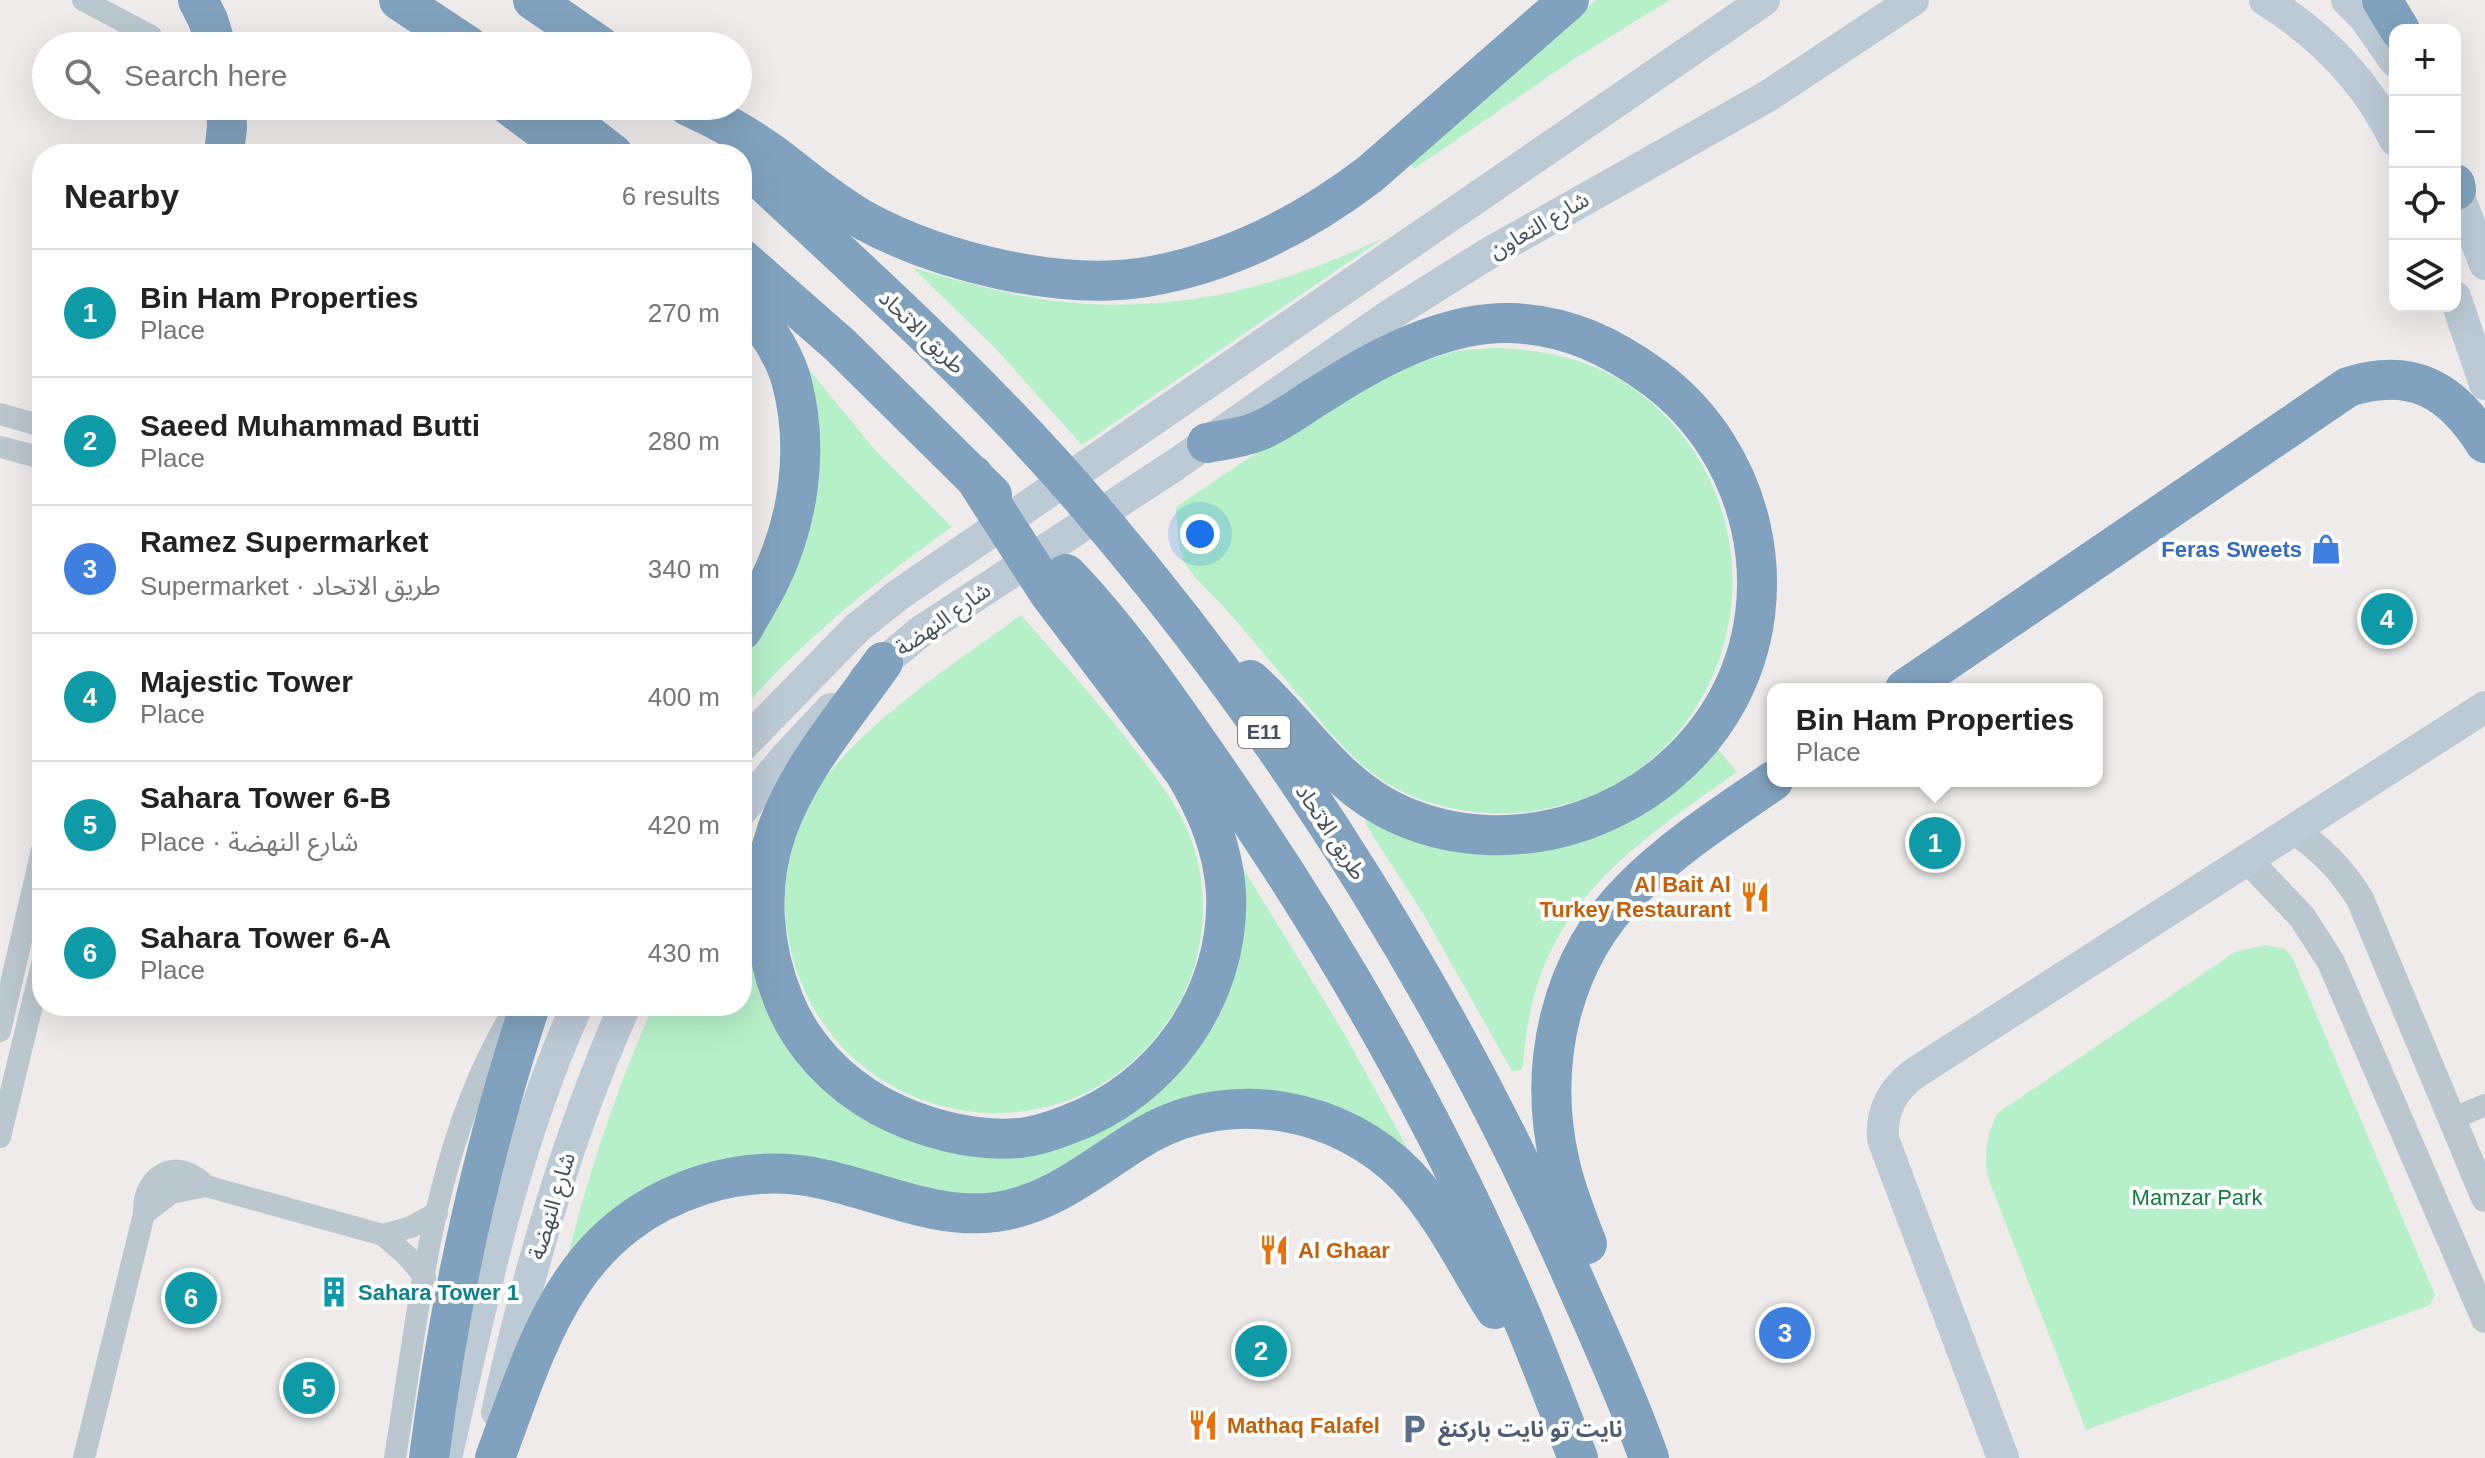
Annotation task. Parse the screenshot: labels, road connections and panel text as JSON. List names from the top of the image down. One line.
{"streets":{"highway":["طريق الاتحاد","E11"],"main road":["شارع التعاون","شارع النهضة"]},"crossings":[["شارع التعاون","شارع النهضة"]],"parks":["Mamzar Park"],"places":{"shop":["Feras Sweets"],"restaurant":["Al Bait Al Turkey Restaurant","Al Ghaar","Mathaq Falafel"],"building":["Sahara Tower 1"],"parking":["نايت تو نايت باركنغ"]},"page":{"map_buttons":["+","−"],"search":"Search here","heading":["Nearby","6 results"],"list":[{"mark":"1","name":"Bin Ham Properties","note":"Place","value":"270 m"},{"mark":"2","name":"Saeed Muhammad Butti","note":"Place","value":"280 m"},{"mark":"3","name":"Ramez Supermarket","note":"Supermarket · طريق الاتحاد","value":"340 m"},{"mark":"4","name":"Majestic Tower","note":"Place","value":"400 m"},{"mark":"5","name":"Sahara Tower 6-B","note":"Place · شارع النهضة","value":"420 m"},{"mark":"6","name":"Sahara Tower 6-A","note":"Place","value":"430 m"}],"pins":["4","1","6","3","2","5"],"popup":["Bin Ham Properties","Place"]}}
